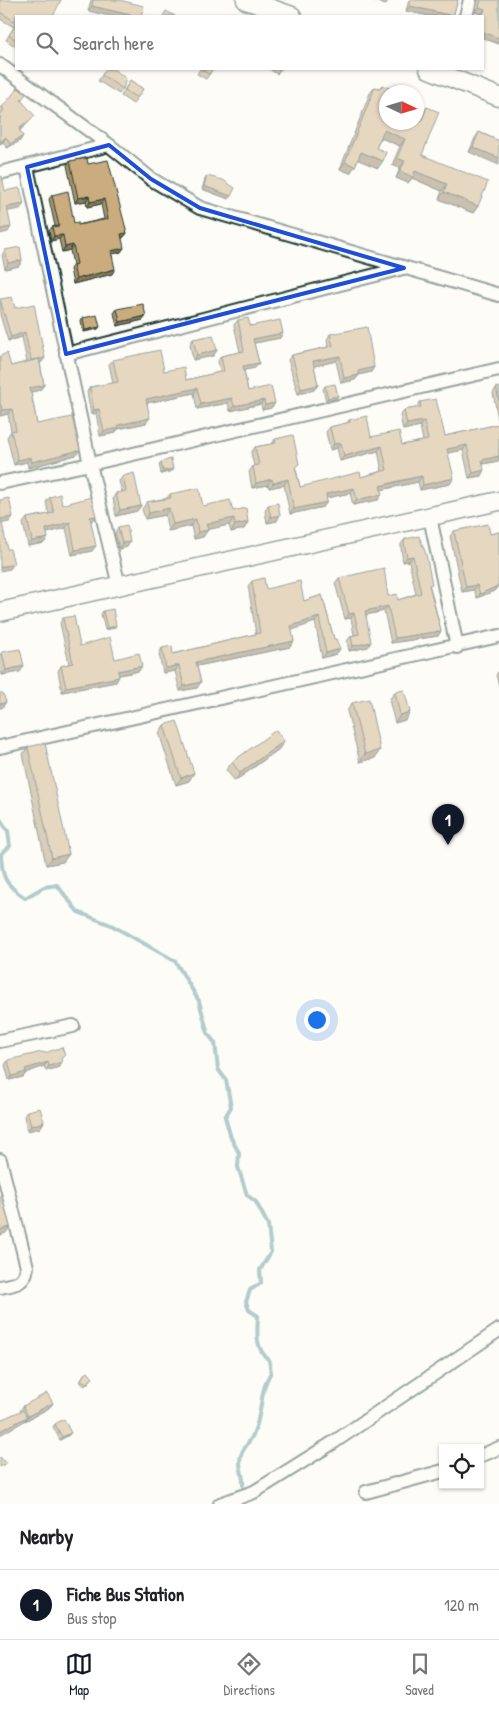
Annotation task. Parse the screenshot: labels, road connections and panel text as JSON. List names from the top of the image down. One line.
{"north":"right","page":{"search":"Search here","pins":"1","heading":"Nearby","list":[{"mark":"1","name":"Fiche Bus Station","note":"Bus stop","value":"120 m"}],"nav":["Map","Directions","Saved"]}}
